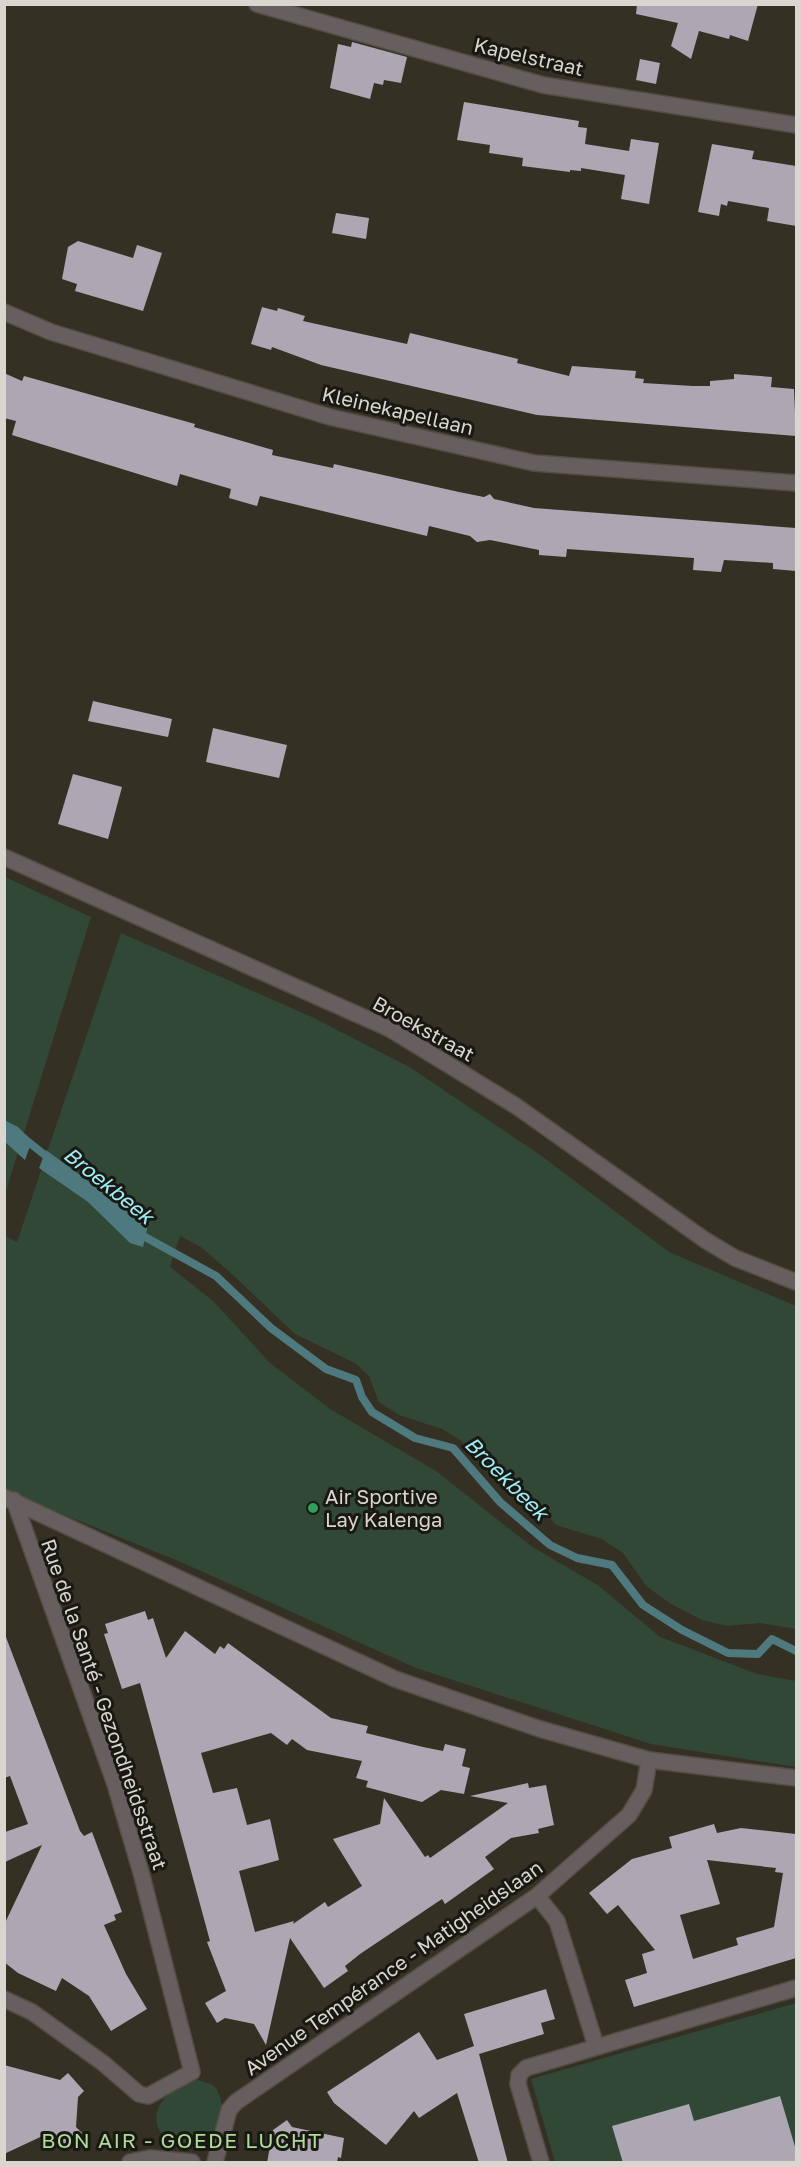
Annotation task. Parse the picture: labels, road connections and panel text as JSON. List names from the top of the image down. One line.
{"streets":{"street":["Kapelstraat","Kleinekapellaan","Broekstraat","Rue de la Santé - Gezondheidsstraat","Avenue Tempérance - Matigheidslaan"]},"districts":["BON AIR - GOEDE LUCHT"],"water":["Broekbeek"],"places":["Air Sportive Lay Kalenga"]}
